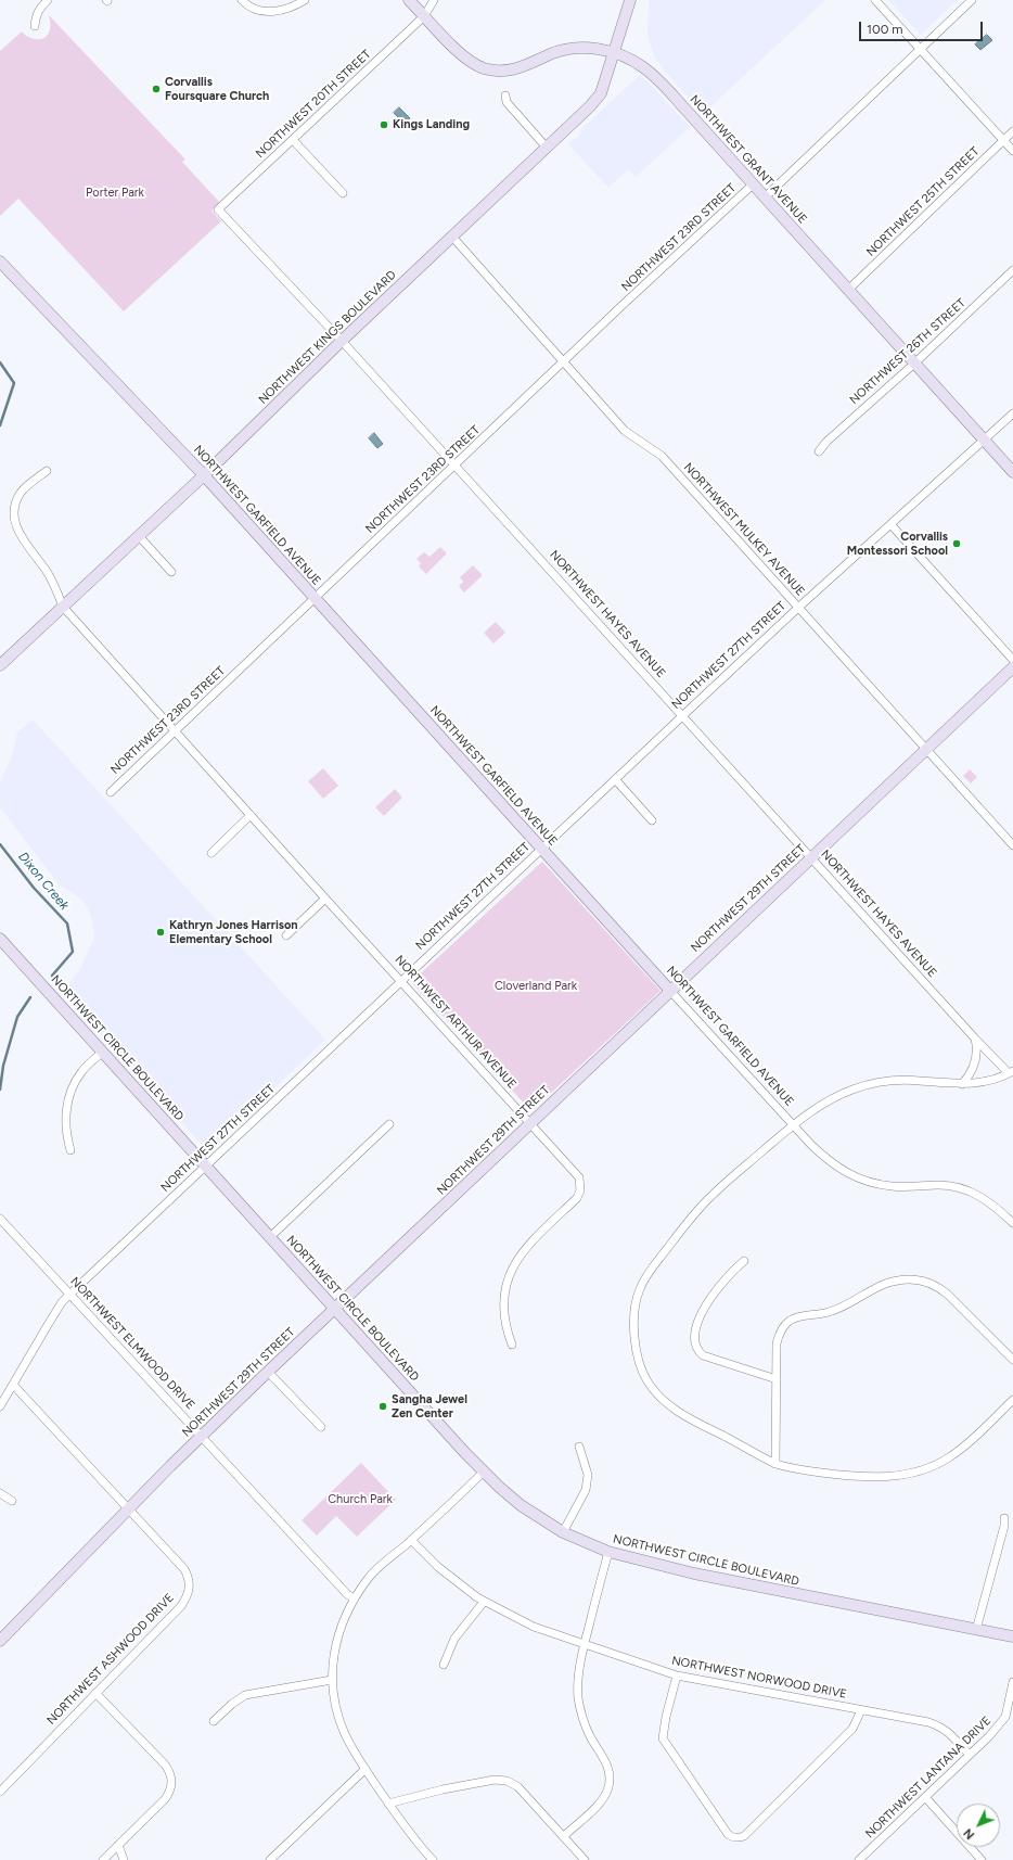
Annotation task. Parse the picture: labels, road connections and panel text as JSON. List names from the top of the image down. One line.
{"streets":{"street":["NORTHWEST 20TH STREET","NORTHWEST GRANT AVENUE","NORTHWEST 25TH STREET","NORTHWEST 23RD STREET","NORTHWEST KINGS BOULEVARD","NORTHWEST 26TH STREET","NORTHWEST GARFIELD AVENUE","NORTHWEST MULKEY AVENUE","NORTHWEST HAYES AVENUE","NORTHWEST 27TH STREET","NORTHWEST 29TH STREET","NORTHWEST ARTHUR AVENUE","NORTHWEST CIRCLE BOULEVARD","NORTHWEST ELMWOOD DRIVE","NORTHWEST ASHWOOD DRIVE","NORTHWEST NORWOOD DRIVE","NORTHWEST LANTANA DRIVE"]},"crossings":[["NORTHWEST 20TH STREET","NORTHWEST GRANT AVENUE"],["NORTHWEST 20TH STREET","NORTHWEST HAYES AVENUE"],["NORTHWEST GRANT AVENUE","NORTHWEST 25TH STREET"],["NORTHWEST GRANT AVENUE","NORTHWEST 23RD STREET"],["NORTHWEST GRANT AVENUE","NORTHWEST KINGS BOULEVARD"],["NORTHWEST GRANT AVENUE","NORTHWEST 26TH STREET"],["NORTHWEST GRANT AVENUE","NORTHWEST 27TH STREET"],["NORTHWEST 23RD STREET","NORTHWEST GARFIELD AVENUE"],["NORTHWEST 23RD STREET","NORTHWEST MULKEY AVENUE"],["NORTHWEST 23RD STREET","NORTHWEST HAYES AVENUE"],["NORTHWEST 23RD STREET","NORTHWEST ARTHUR AVENUE"],["NORTHWEST KINGS BOULEVARD","NORTHWEST GARFIELD AVENUE"],["NORTHWEST KINGS BOULEVARD","NORTHWEST MULKEY AVENUE"],["NORTHWEST KINGS BOULEVARD","NORTHWEST HAYES AVENUE"],["NORTHWEST KINGS BOULEVARD","NORTHWEST ARTHUR AVENUE"],["NORTHWEST GARFIELD AVENUE","NORTHWEST 27TH STREET"],["NORTHWEST GARFIELD AVENUE","NORTHWEST 29TH STREET"],["NORTHWEST MULKEY AVENUE","NORTHWEST 27TH STREET"],["NORTHWEST MULKEY AVENUE","NORTHWEST 29TH STREET"],["NORTHWEST HAYES AVENUE","NORTHWEST 27TH STREET"],["NORTHWEST HAYES AVENUE","NORTHWEST 29TH STREET"],["NORTHWEST 27TH STREET","NORTHWEST ARTHUR AVENUE"],["NORTHWEST 27TH STREET","NORTHWEST CIRCLE BOULEVARD"],["NORTHWEST 27TH STREET","NORTHWEST ELMWOOD DRIVE"],["NORTHWEST 27TH STREET","NORTHWEST ASHWOOD DRIVE"],["NORTHWEST 29TH STREET","NORTHWEST ARTHUR AVENUE"],["NORTHWEST 29TH STREET","NORTHWEST CIRCLE BOULEVARD"],["NORTHWEST 29TH STREET","NORTHWEST ELMWOOD DRIVE"],["NORTHWEST 29TH STREET","NORTHWEST ASHWOOD DRIVE"],["NORTHWEST NORWOOD DRIVE","NORTHWEST LANTANA DRIVE"]],"water":["Dixon Creek"],"parks":["Porter Park","Cloverland Park","Church Park"],"places":["Corvallis Foursquare Church","Kings Landing","Corvallis Montessori School","Kathryn Jones Harrison Elementary School","Sangha Jewel Zen Center"],"scale_bar":"100 m","north":"bottom left"}
